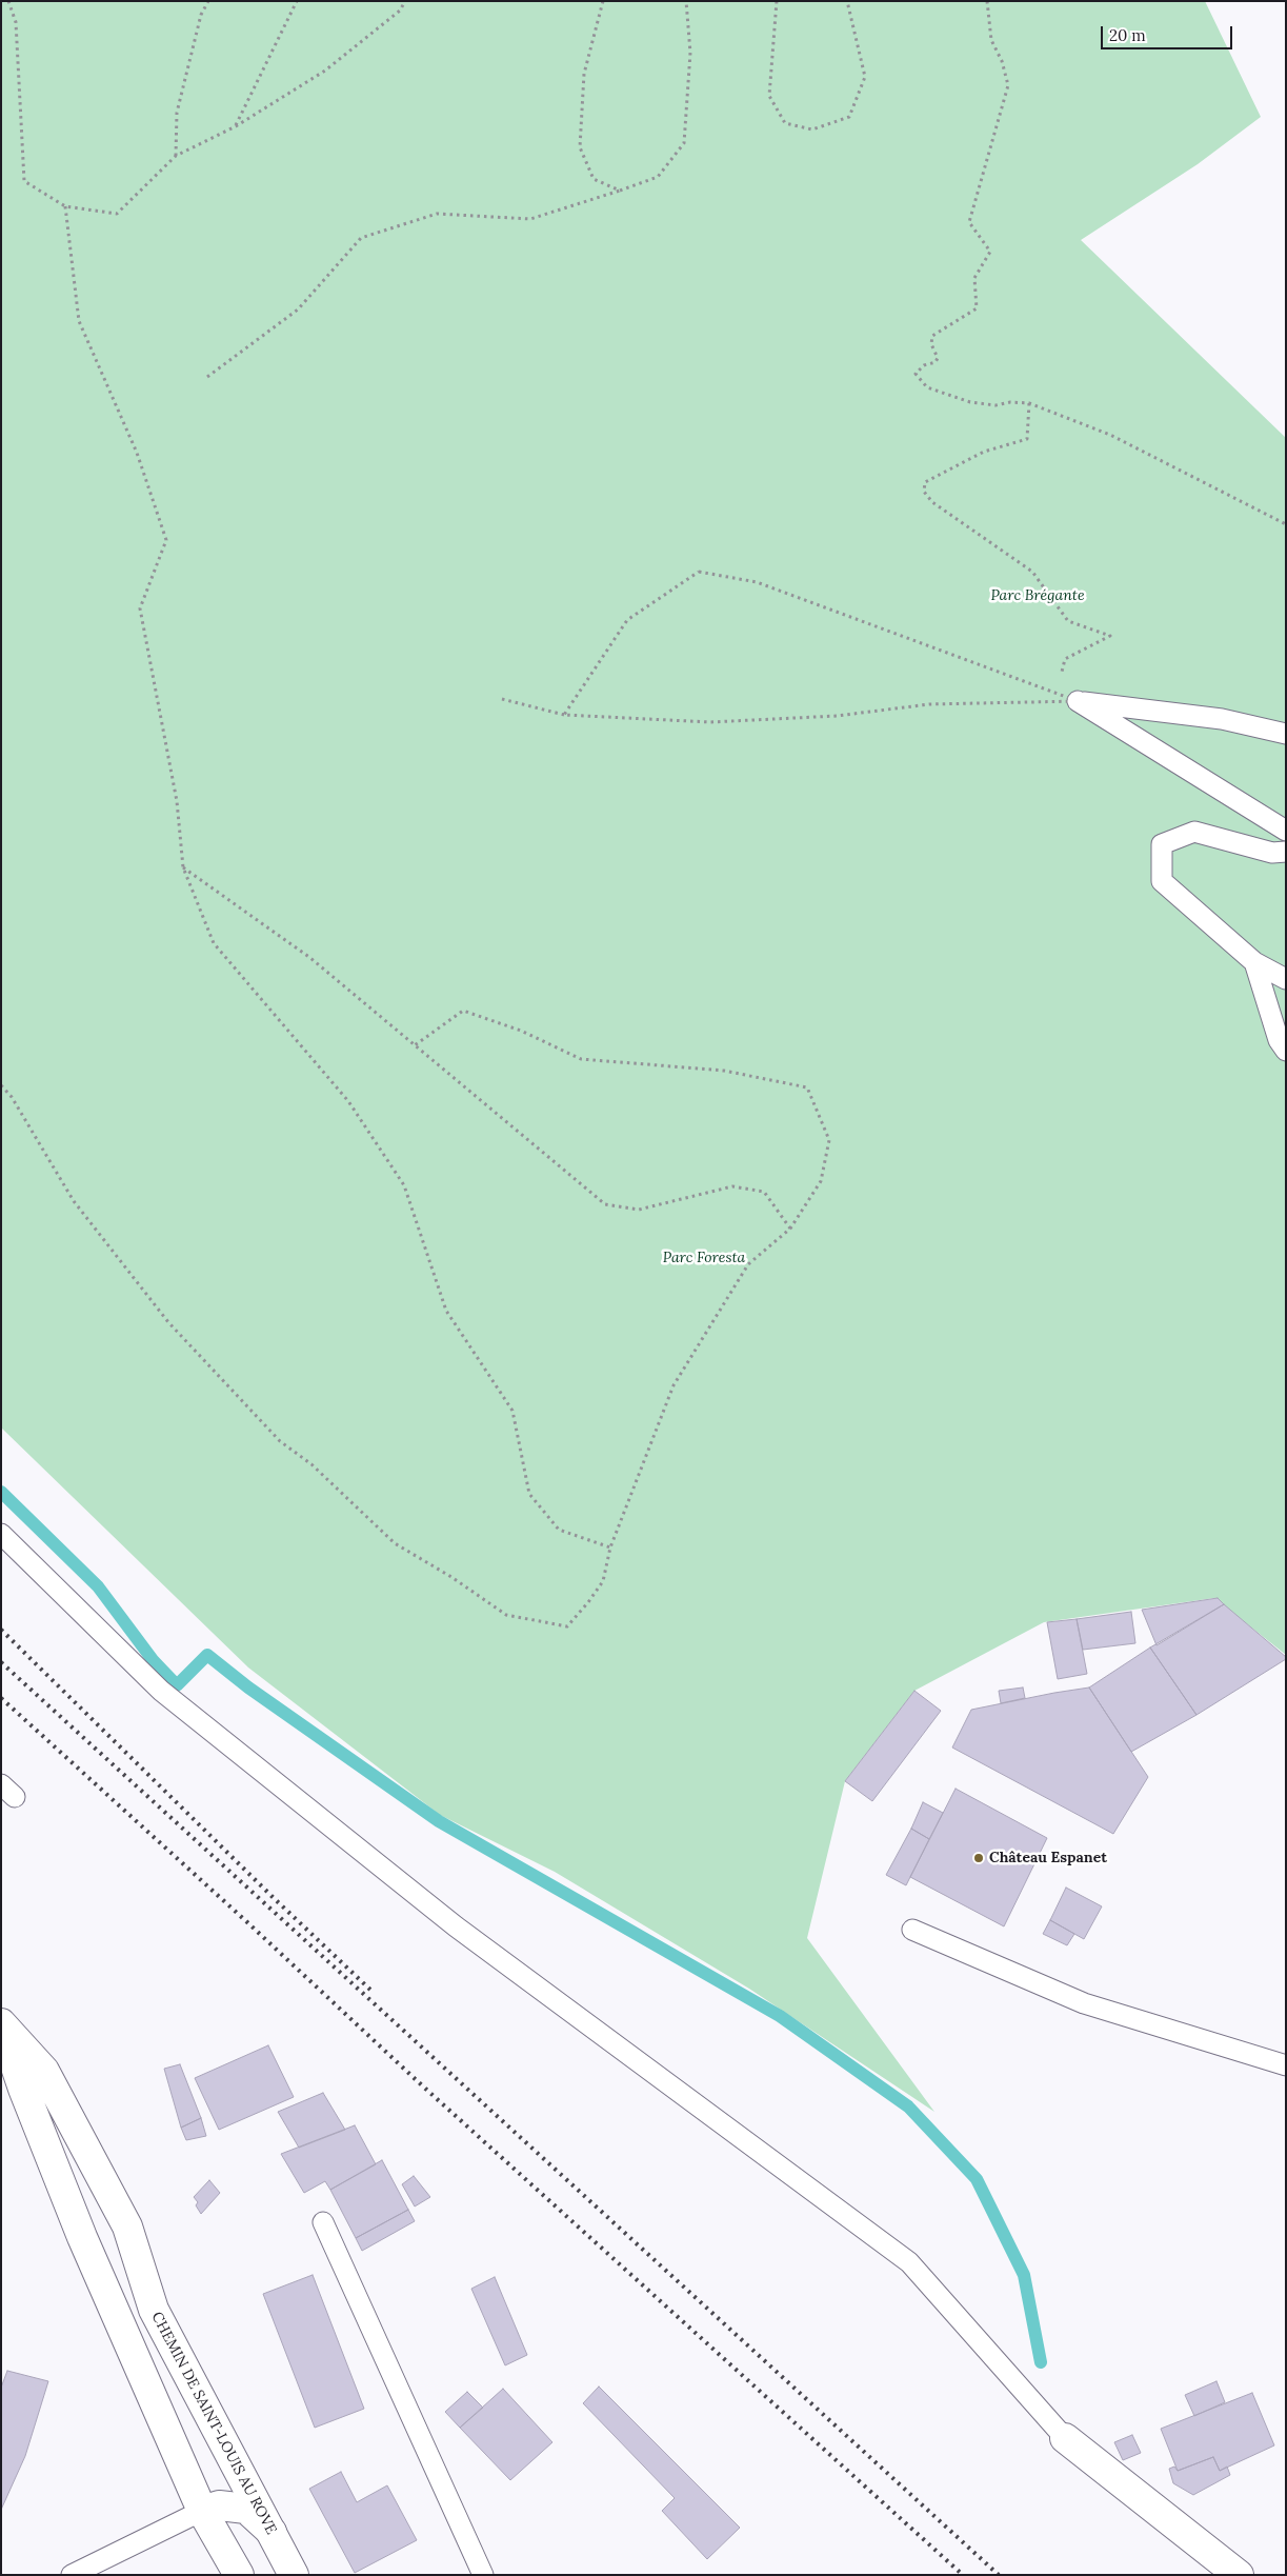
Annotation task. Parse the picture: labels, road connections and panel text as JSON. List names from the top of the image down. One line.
{"streets":{"main road":["CHEMIN DE SAINT-LOUIS AU ROVE"]},"parks":["Parc Brégante","Parc Foresta"],"places":["Château Espanet"],"scale_bar":"20 m"}
